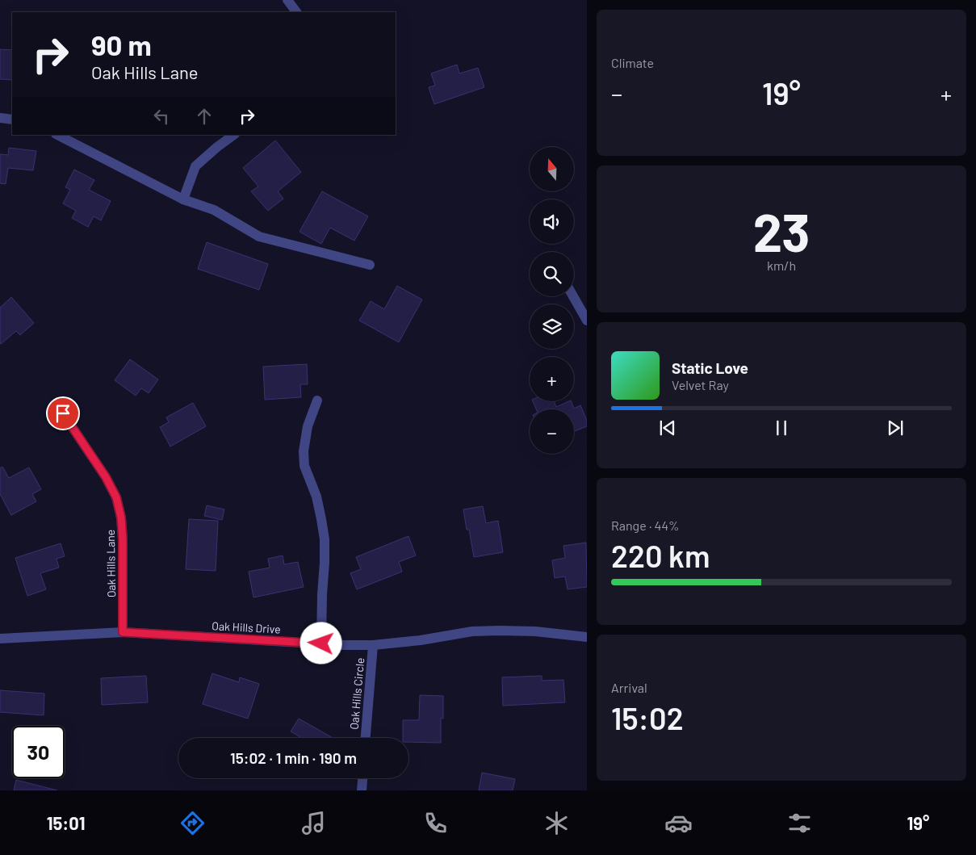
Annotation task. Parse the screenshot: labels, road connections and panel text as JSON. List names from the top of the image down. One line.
{"streets":{"street":["Oak Hills Lane","Oak Hills Drive","Oak Hills Circle"]},"crossings":[["Oak Hills Lane","Oak Hills Drive"],["Oak Hills Drive","Oak Hills Circle"]],"north":"top","page":{"tile":["Climate",["23","km/h"],["Range · 44%","220 km"],["Arrival","15:02"]],"turn":["90 m","Oak Hills Lane"],"heat":["−","19°","+"],"map_buttons":["+","−"],"song":["Static Love","Velvet Ray"],"limit":"30","trip":"15:02 · 1 min · 190 m","tabs":["15:01","19°"]}}
